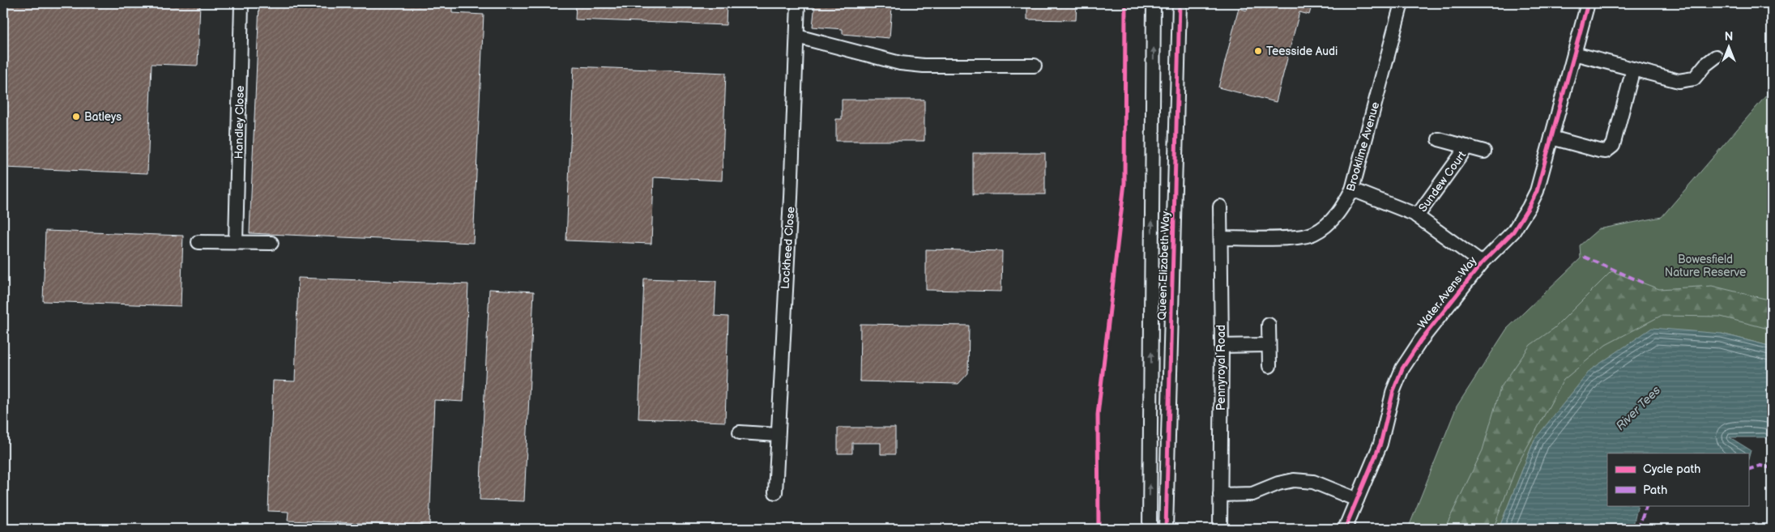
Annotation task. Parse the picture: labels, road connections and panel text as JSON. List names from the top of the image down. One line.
{"streets":{"street":["Handley Close","Brooklime Avenue","Sundew Court","Lockheed Close","Queen Elizabeth Way","Water Avens Way","Pennyroyal Road"]},"crossings":[["Brooklime Avenue","Pennyroyal Road"]],"water":["River Tees"],"parks":["Bowesfield Nature Reserve"],"places":["Teesside Audi","Batleys"],"legend":["Cycle path","Path"],"north":"top"}
